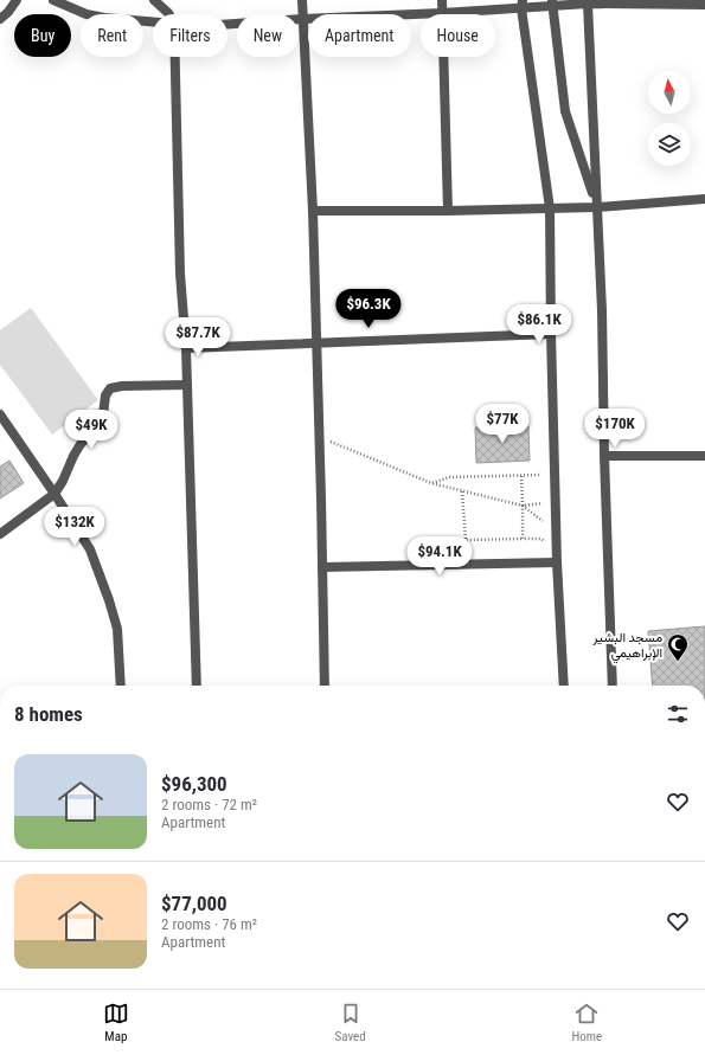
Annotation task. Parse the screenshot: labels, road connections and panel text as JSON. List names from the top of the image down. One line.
{"places":{"mosque":["مسجد البشير الإبراهيمي"]},"north":"top","page":{"chip":["Buy","Rent","Filters","New","Apartment","House"],"price":["$96.3K","$86.1K","$87.7K","$77K","$170K","$49K","$132K","$94.1K"],"heading":"8 homes","list":[{"name":"$96,300","note":"2 rooms · 72 m² · Apartment"},{"name":"$77,000","note":"2 rooms · 76 m² · Apartment"}],"tabs":["Map","Saved","Home"]}}
